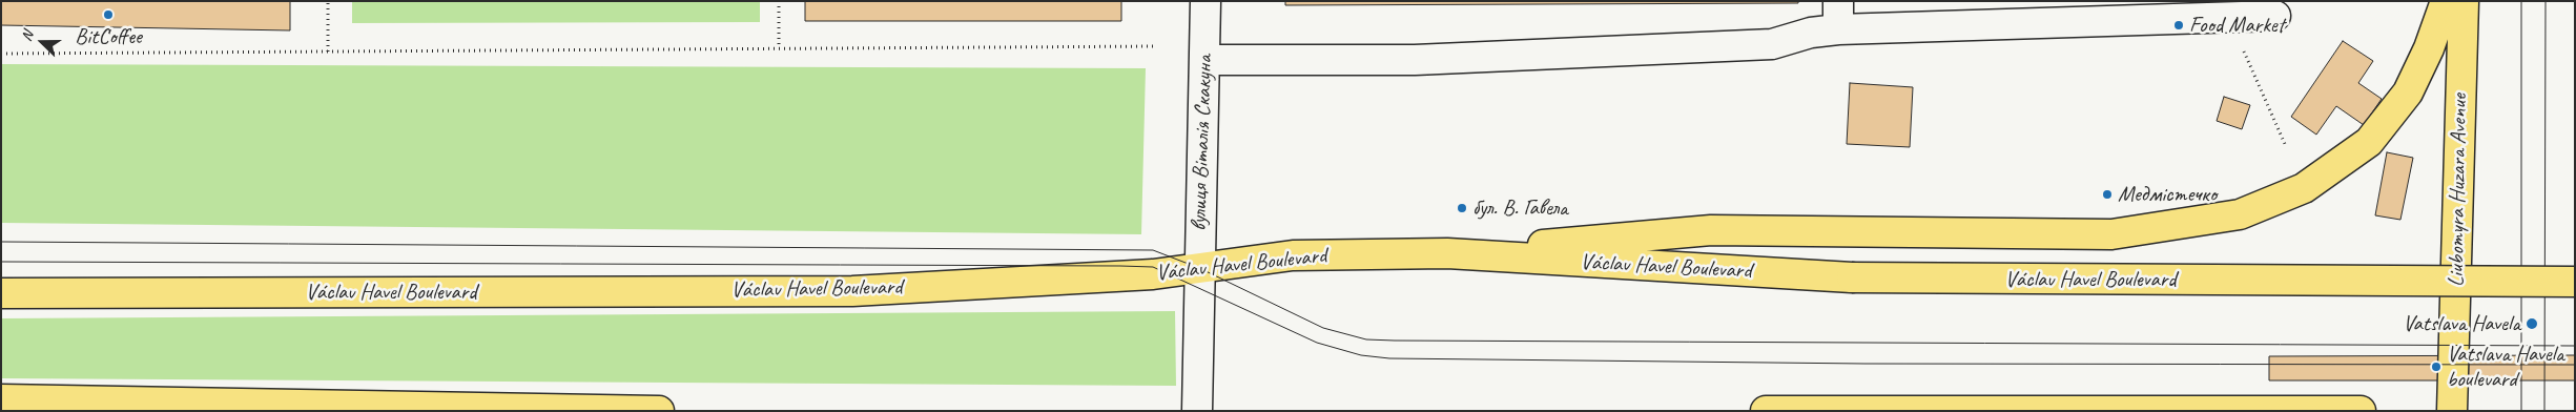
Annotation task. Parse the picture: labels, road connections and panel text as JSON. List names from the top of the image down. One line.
{"streets":{"main road":["Liubomyra Huzara Avenue","Václav Havel Boulevard"],"street":["вулиця Віталія Скакуна"]},"crossings":[["вулиця Віталія Скакуна","Václav Havel Boulevard"]],"places":["BitCoffee","Food Market","Медмістечко","бул. В. Гавела","Vatslava Havela","Vatslava Havela boulevard"],"north":"left"}
